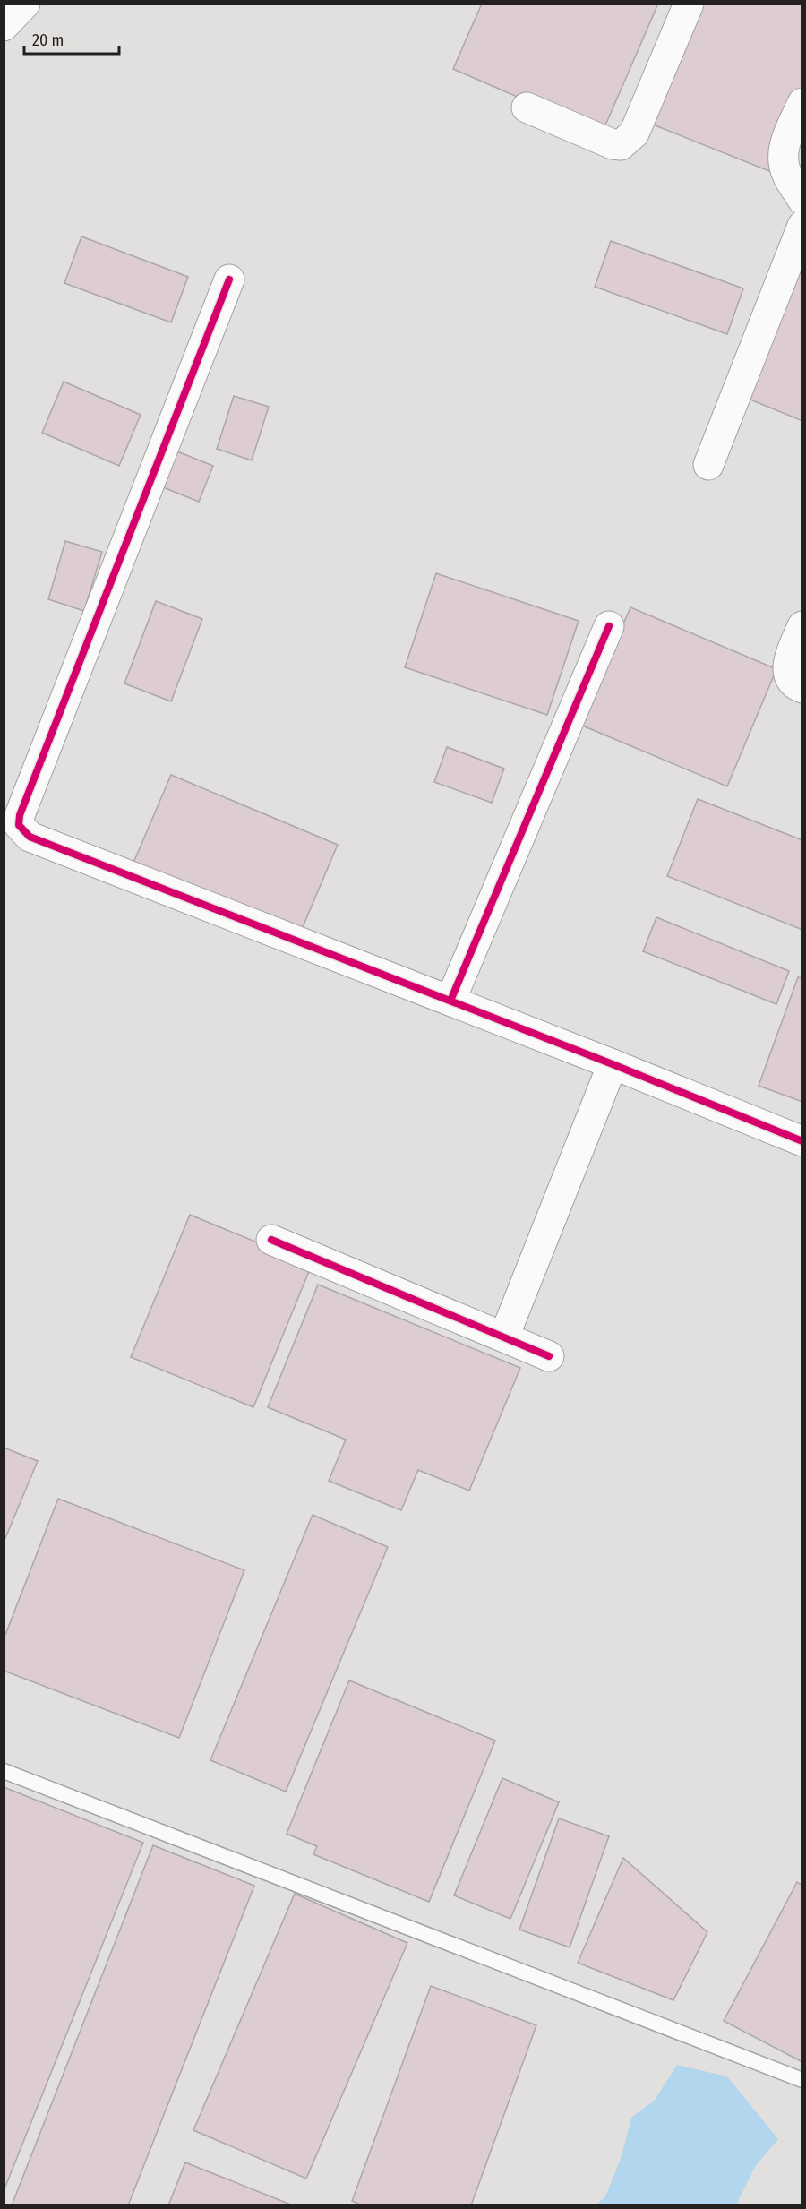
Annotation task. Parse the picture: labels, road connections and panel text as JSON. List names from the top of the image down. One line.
{"scale_bar":"20 m"}
